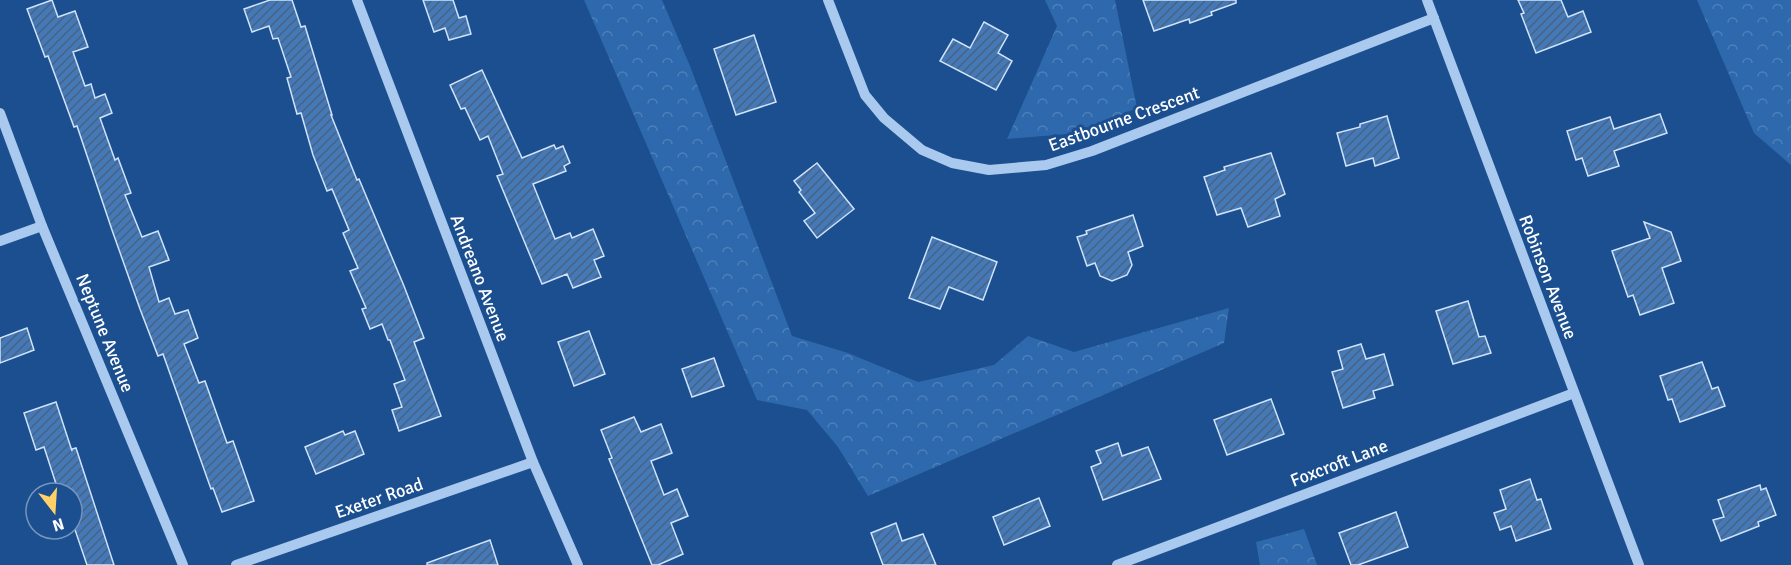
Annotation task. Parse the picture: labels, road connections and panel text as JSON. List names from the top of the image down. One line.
{"streets":{"street":["Eastbourne Crescent","Robinson Avenue","Andreano Avenue","Neptune Avenue","Foxcroft Lane","Exeter Road"]},"crossings":[["Eastbourne Crescent","Robinson Avenue"],["Robinson Avenue","Foxcroft Lane"],["Andreano Avenue","Exeter Road"]],"north":"bottom"}
